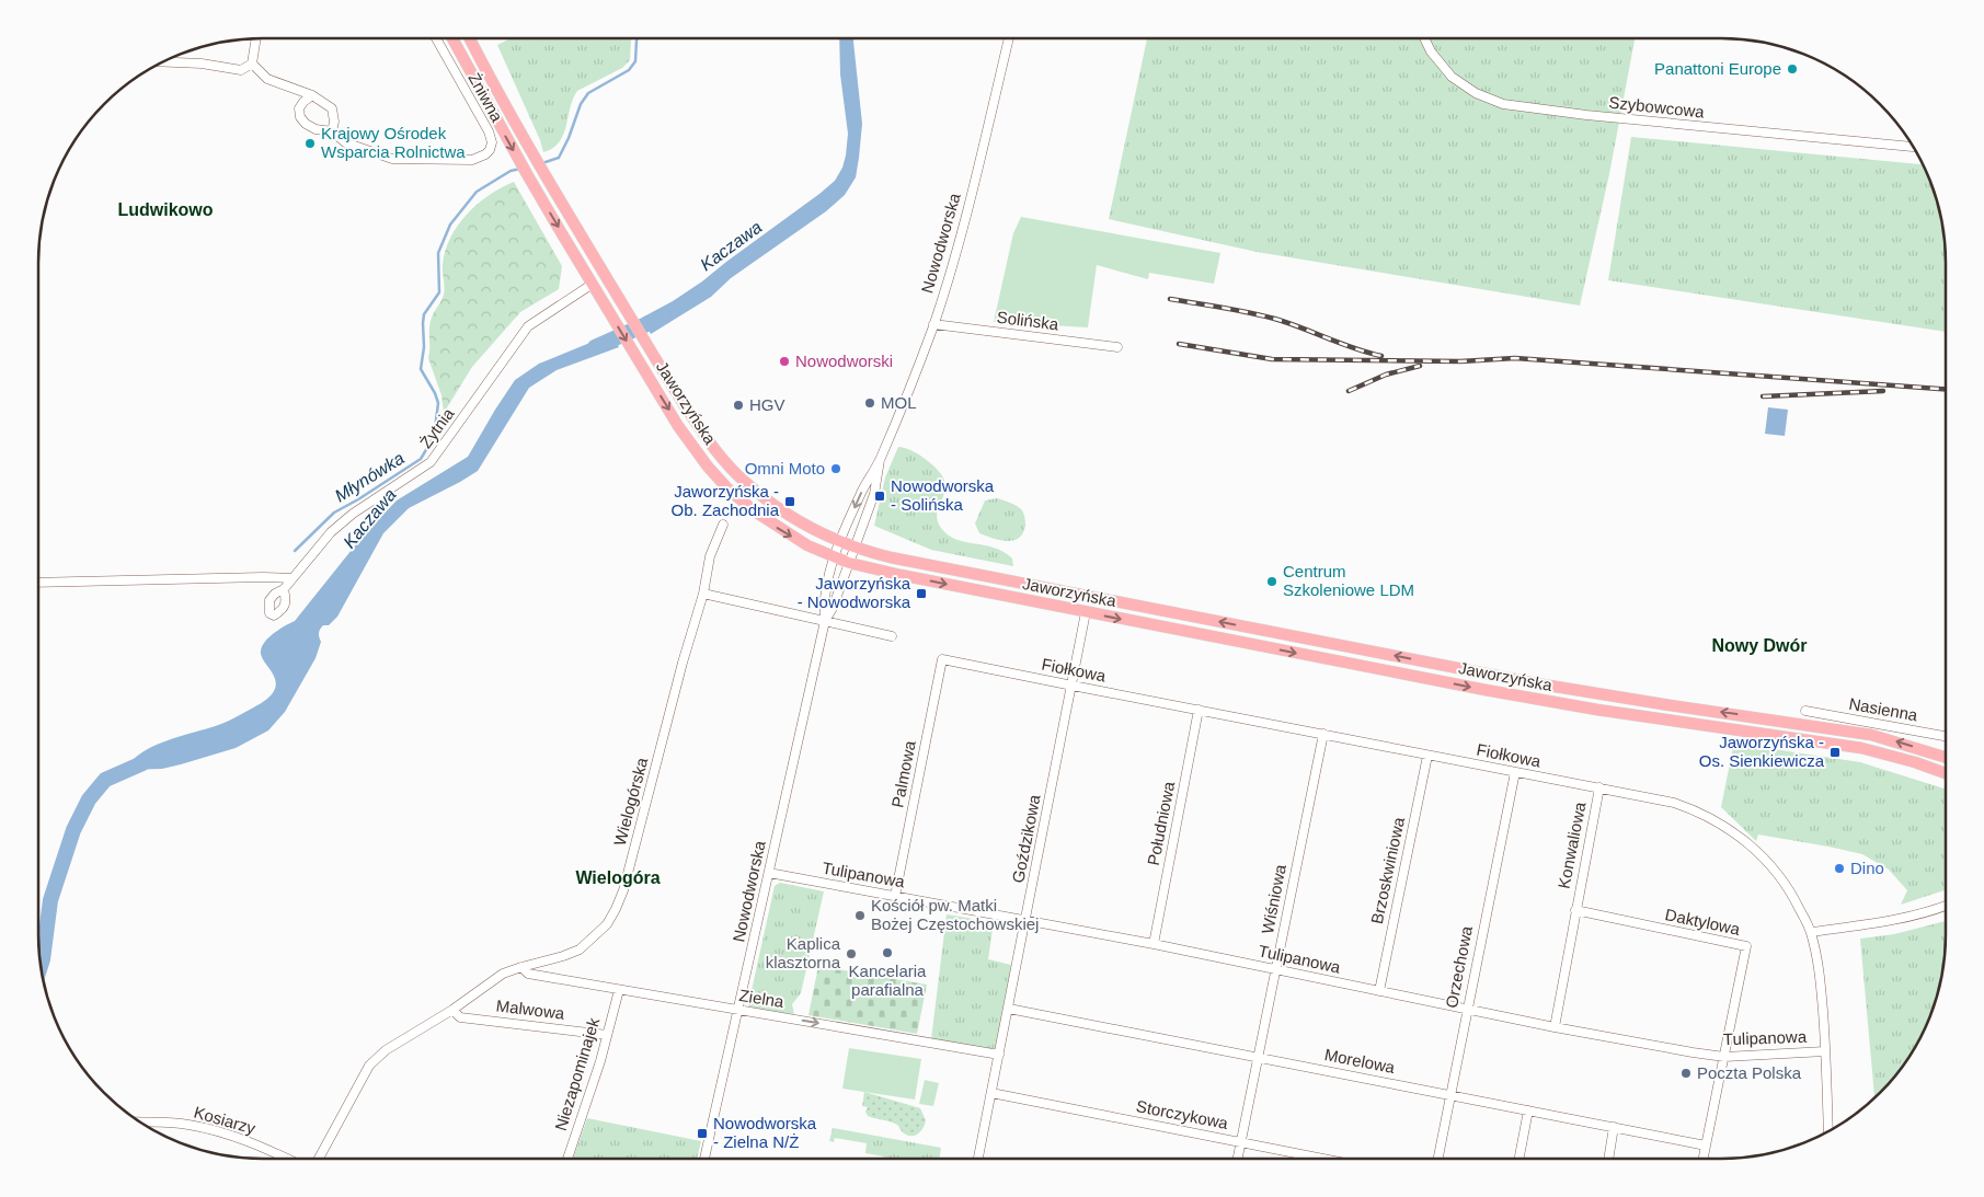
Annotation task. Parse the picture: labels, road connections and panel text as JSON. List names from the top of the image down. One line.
{"streets":{"main road":["Jaworzyńska"],"street":["Żniwna","Szybowcowa","Nowodworska","Solińska","Żytnia","Fiołkowa","Nasienna","Palmowa","Wielogórska","Południowa","Goździkowa","Konwaliowa","Brzoskwiniowa","Tulipanowa","Wiśniowa","Daktylowa","Orzechowa","Zielna","Malwowa","Morelowa","Niezapominajek","Storczykowa","Kosiarzy"]},"crossings":[["Nowodworska","Solińska"],["Nowodworska","Jaworzyńska"],["Nowodworska","Tulipanowa"],["Nowodworska","Zielna"],["Jaworzyńska","Żytnia"],["Jaworzyńska","Goździkowa"],["Fiołkowa","Palmowa"],["Fiołkowa","Południowa"],["Fiołkowa","Goździkowa"],["Fiołkowa","Konwaliowa"],["Fiołkowa","Brzoskwiniowa"],["Fiołkowa","Tulipanowa"],["Fiołkowa","Wiśniowa"],["Fiołkowa","Orzechowa"],["Palmowa","Tulipanowa"],["Wielogórska","Zielna"],["Wielogórska","Malwowa"],["Południowa","Tulipanowa"],["Goździkowa","Tulipanowa"],["Goździkowa","Zielna"],["Goździkowa","Morelowa"],["Goździkowa","Storczykowa"],["Konwaliowa","Tulipanowa"],["Konwaliowa","Daktylowa"],["Brzoskwiniowa","Tulipanowa"],["Tulipanowa","Wiśniowa"],["Tulipanowa","Daktylowa"],["Tulipanowa","Orzechowa"],["Wiśniowa","Morelowa"],["Wiśniowa","Storczykowa"],["Orzechowa","Morelowa"],["Zielna","Niezapominajek"],["Malwowa","Niezapominajek"]],"one_way":["Zielna"],"districts":["Ludwikowo","Nowy Dwór","Wielogóra"],"water":["Kaczawa","Młynówka"],"places":{"other":["Panattoni Europe","Krajowy Ośrodek Wsparcia Rolnictwa","Nowodworski","MOL","HGV","Omni Moto","Centrum Szkoleniowe LDM","Dino","Kościół pw. Matki Bożej Częstochowskiej","Kancelaria parafialna","Kaplica klasztorna","Poczta Polska"],"transit":["Nowodworska - Solińska","Jaworzyńska - Ob. Zachodnia","Jaworzyńska - Nowodworska","Jaworzyńska - Os. Sienkiewicza","Nowodworska - Zielna N/Ż"]}}
